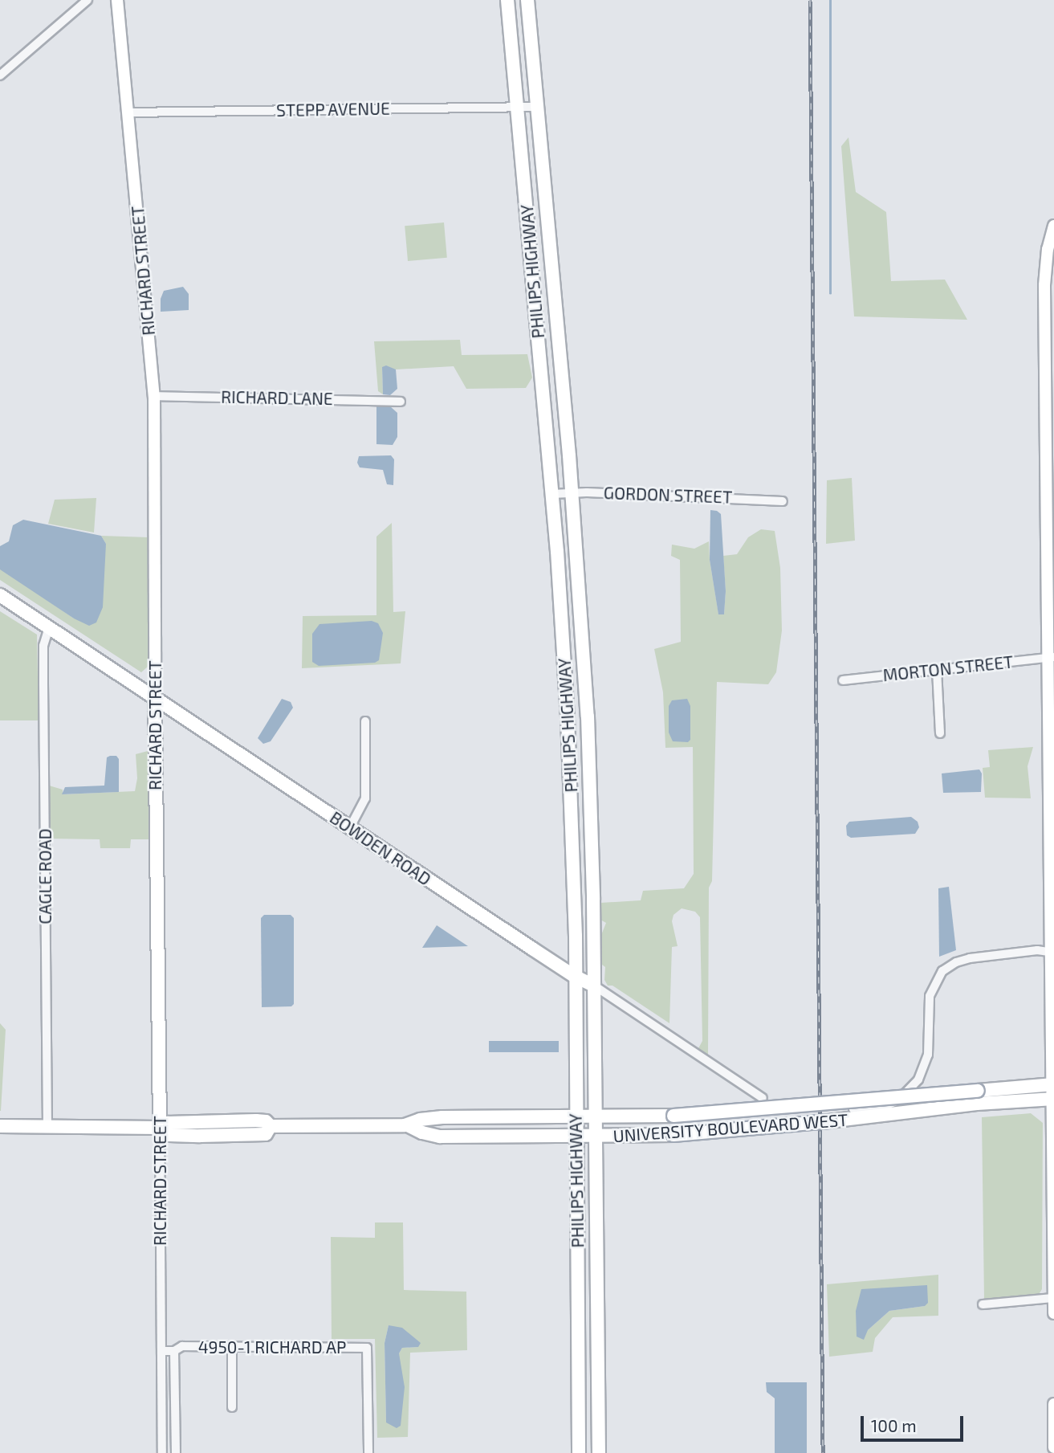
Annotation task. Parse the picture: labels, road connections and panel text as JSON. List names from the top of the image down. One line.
{"streets":{"main road":["RICHARD STREET","PHILIPS HIGHWAY","BOWDEN ROAD","UNIVERSITY BOULEVARD WEST"],"street":["STEPP AVENUE","RICHARD LANE","GORDON STREET","MORTON STREET","CAGLE ROAD","4950-1 RICHARD AP"]},"crossings":[["STEPP AVENUE","RICHARD STREET"],["STEPP AVENUE","PHILIPS HIGHWAY"],["RICHARD STREET","RICHARD LANE"],["RICHARD STREET","BOWDEN ROAD"],["RICHARD STREET","UNIVERSITY BOULEVARD WEST"],["RICHARD STREET","4950-1 RICHARD AP"],["PHILIPS HIGHWAY","GORDON STREET"],["PHILIPS HIGHWAY","BOWDEN ROAD"],["PHILIPS HIGHWAY","UNIVERSITY BOULEVARD WEST"],["BOWDEN ROAD","CAGLE ROAD"],["CAGLE ROAD","UNIVERSITY BOULEVARD WEST"]],"scale_bar":"100 m"}
